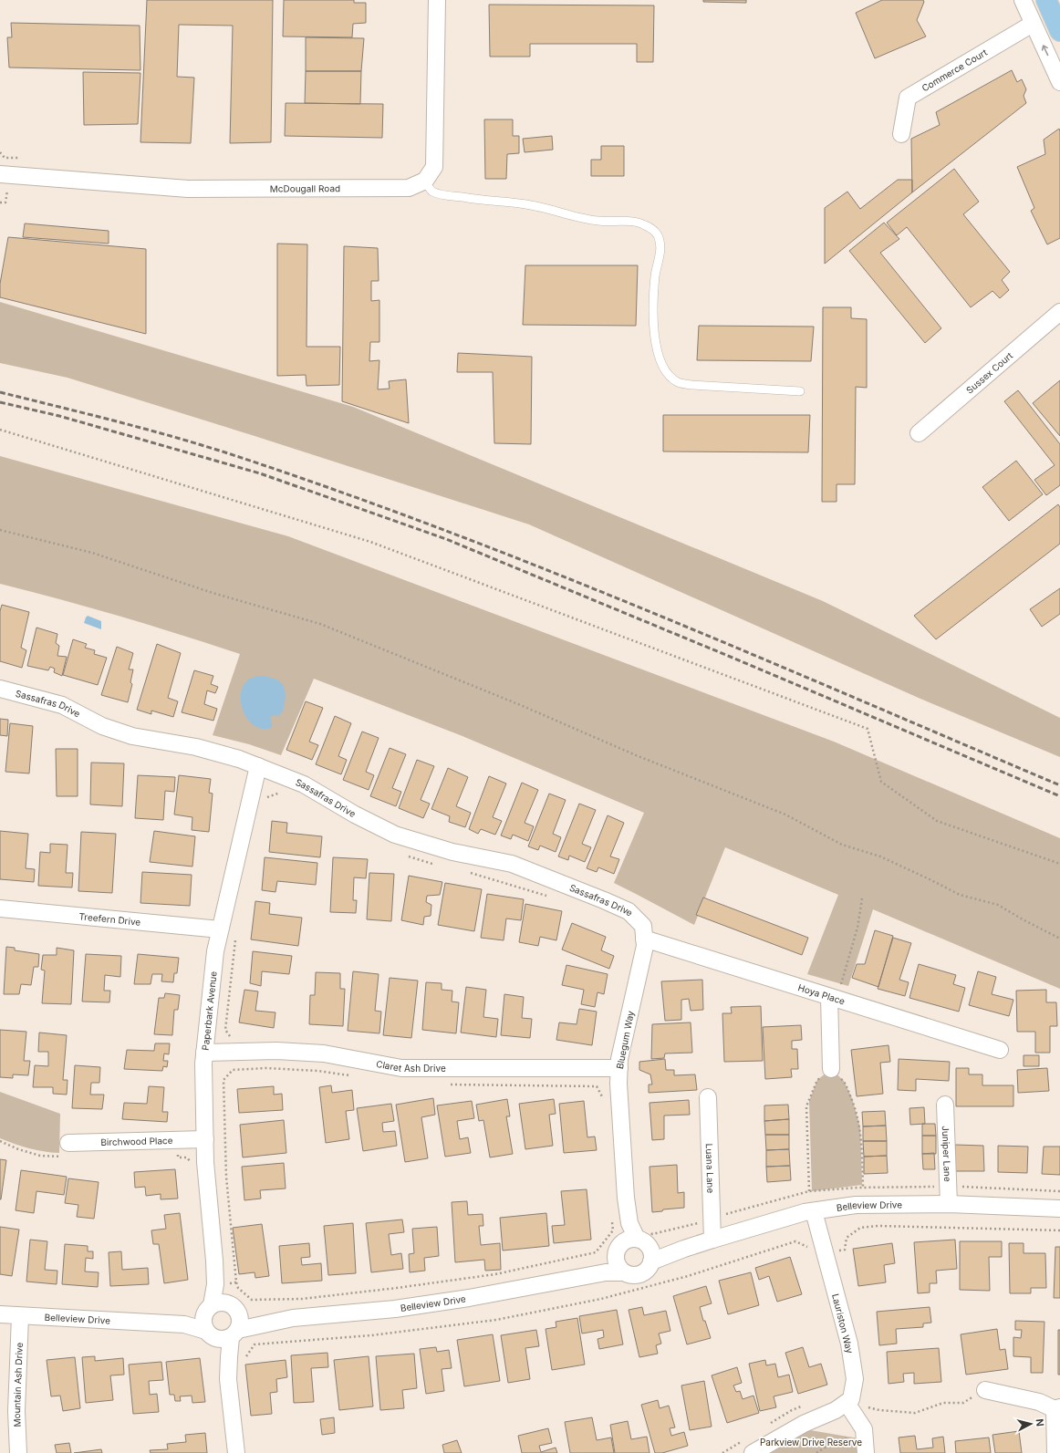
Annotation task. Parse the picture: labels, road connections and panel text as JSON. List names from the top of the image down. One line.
{"streets":{"street":["Commerce Court","McDougall Road","Sussex Court","Sassafras Drive","Treefern Drive","Hoya Place","Paperbark Avenue","Bluegum Way","Claret Ash Drive","Birchwood Place","Juniper Lane","Luana Lane","Belleview Drive","Lauriston Way","Mountain Ash Drive"]},"crossings":[["Sassafras Drive","Hoya Place"],["Sassafras Drive","Paperbark Avenue"],["Sassafras Drive","Bluegum Way"],["Treefern Drive","Paperbark Avenue"],["Hoya Place","Bluegum Way"],["Paperbark Avenue","Claret Ash Drive"],["Paperbark Avenue","Birchwood Place"],["Paperbark Avenue","Belleview Drive"],["Bluegum Way","Claret Ash Drive"],["Bluegum Way","Belleview Drive"],["Juniper Lane","Belleview Drive"],["Luana Lane","Belleview Drive"],["Belleview Drive","Lauriston Way"],["Belleview Drive","Mountain Ash Drive"]],"parks":["Parkview Drive Reserve"],"north":"right"}
